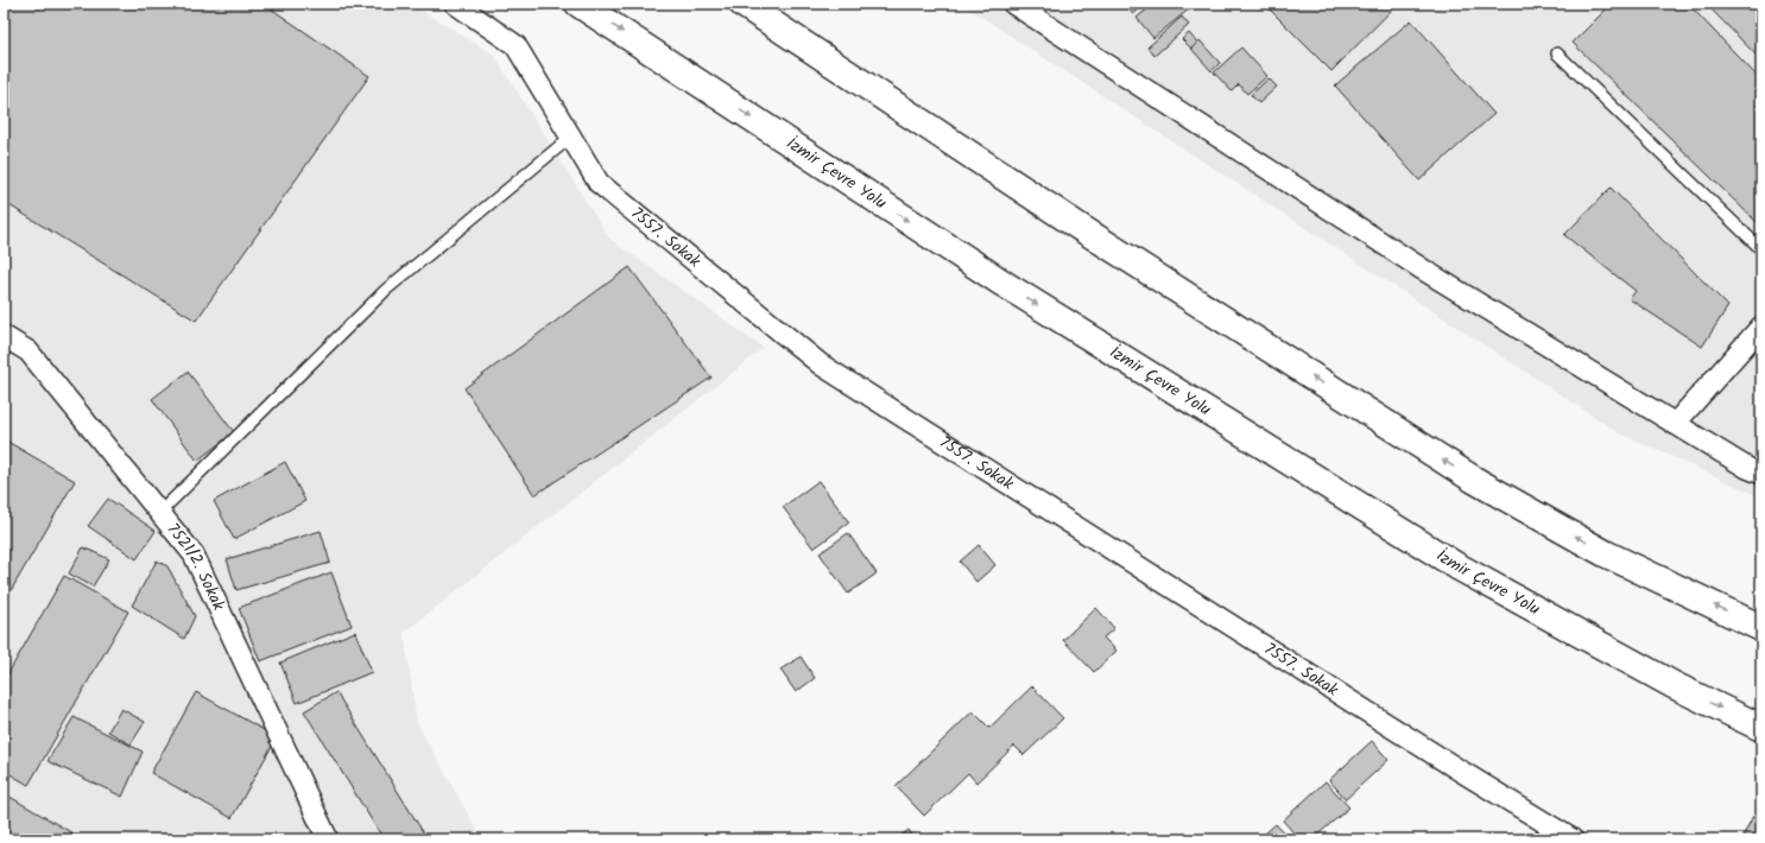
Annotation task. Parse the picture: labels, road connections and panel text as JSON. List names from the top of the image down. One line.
{"streets":{"highway":["İzmir Çevre Yolu"],"street":["7557. Sokak","7521/2. Sokak"]}}
